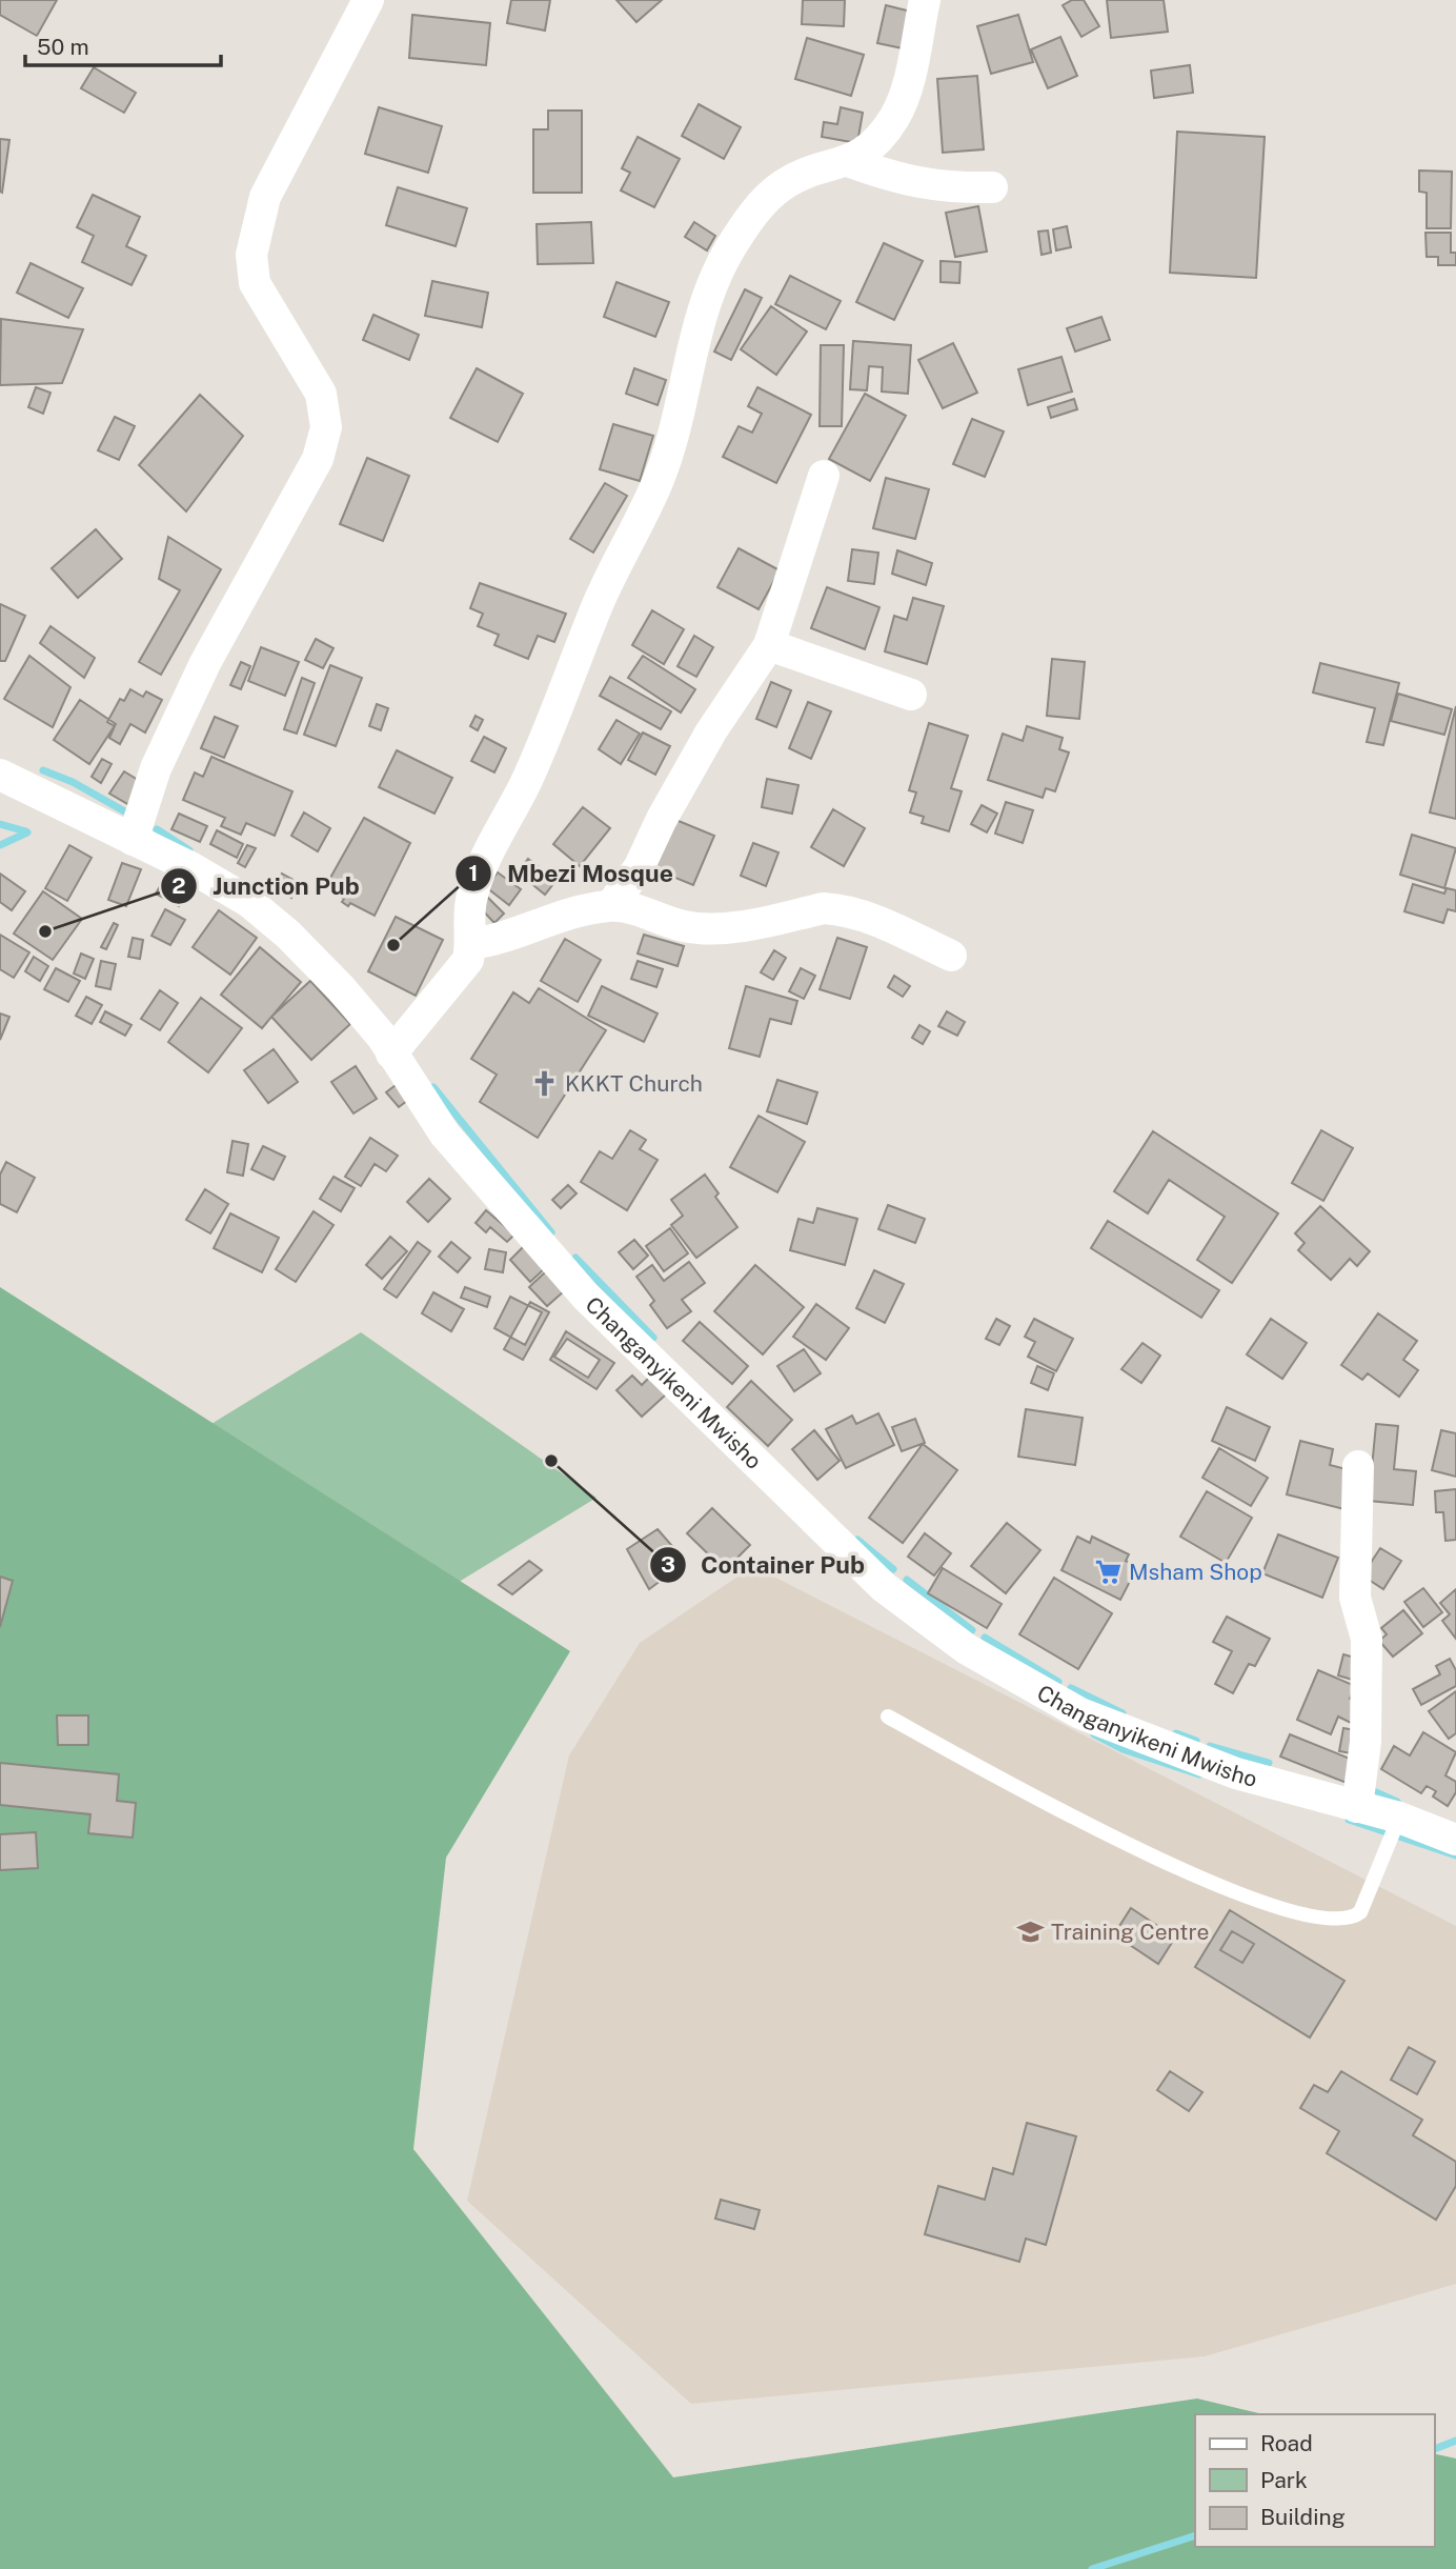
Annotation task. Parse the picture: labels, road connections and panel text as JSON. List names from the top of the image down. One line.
{"streets":{"street":["Changanyikeni Mwisho"]},"places":{"other":["Junction Pub","Mbezi Mosque","Container Pub"],"church":["KKKT Church"],"supermarket":["Msham Shop"],"school or university":["Training Centre"]},"legend":["Road","Park","Building"],"scale_bar":"50 m"}
